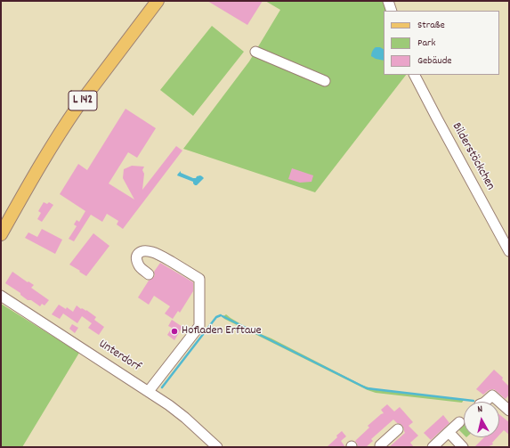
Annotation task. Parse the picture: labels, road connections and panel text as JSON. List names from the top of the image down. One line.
{"streets":{"main road":["L 142"],"street":["Bilderstöckchen","Unterdorf"]},"places":["Hofladen Erftaue"],"legend":["Straße","Park","Gebäude"],"north":"top"}
